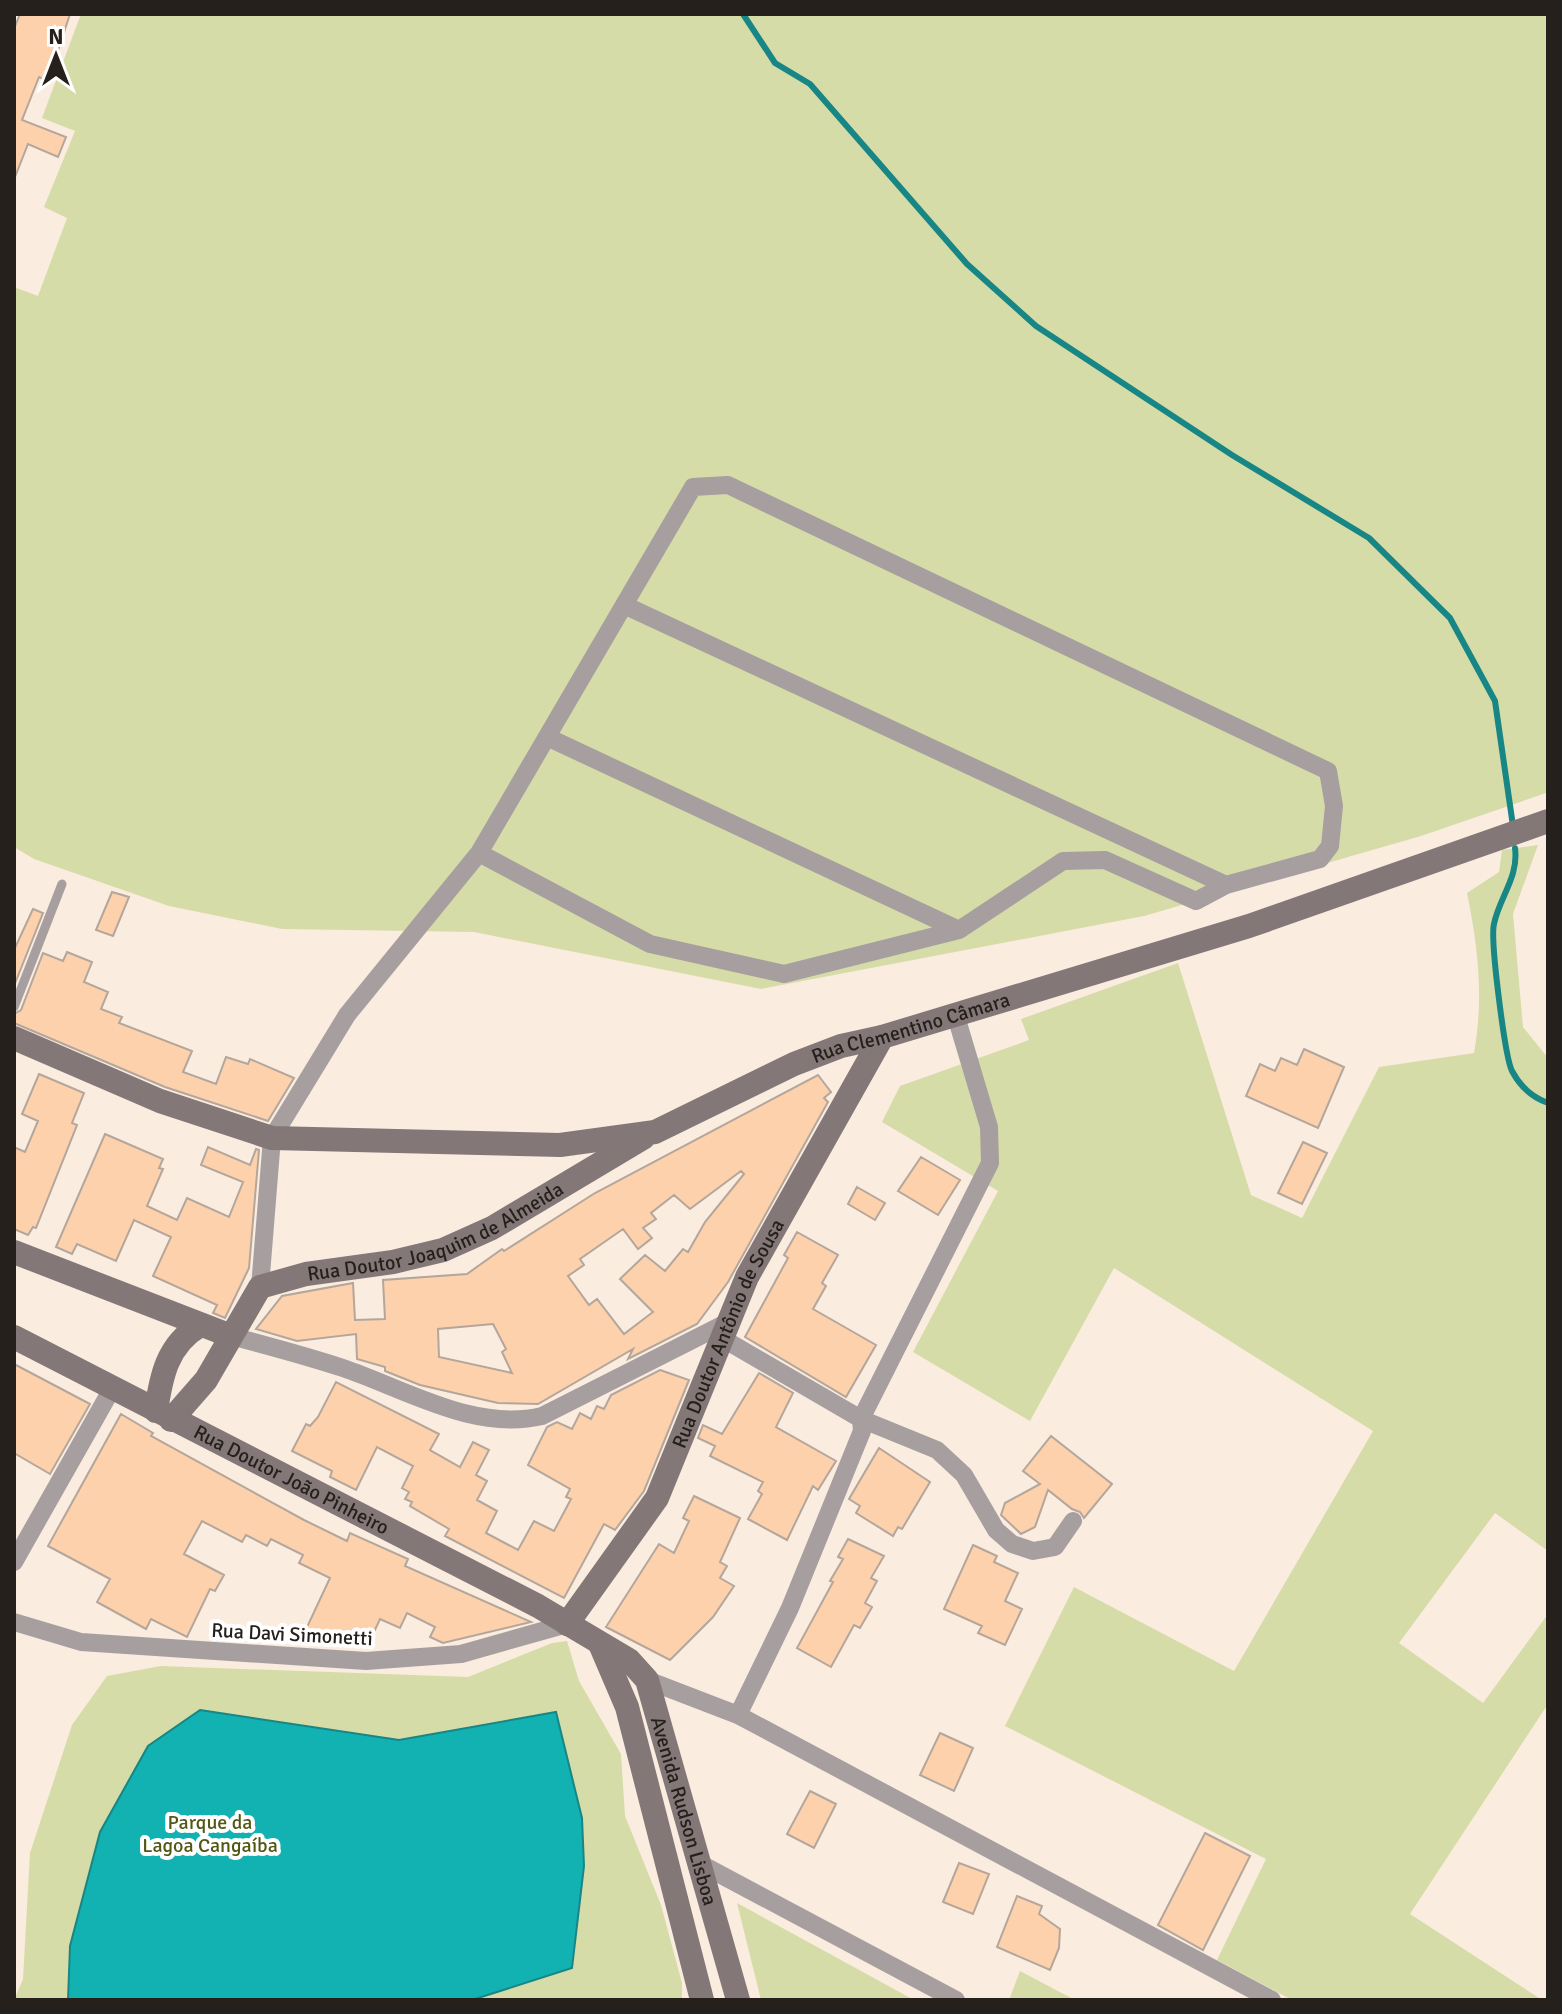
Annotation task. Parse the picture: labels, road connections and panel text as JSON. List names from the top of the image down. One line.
{"streets":{"main road":["Rua Clementino Câmara","Rua Doutor Joaquim de Almeida","Rua Doutor Antônio de Sousa","Rua Doutor João Pinheiro","Avenida Rudson Lisboa"],"street":["Rua Davi Simonetti"]},"crossings":[["Rua Clementino Câmara","Rua Doutor Joaquim de Almeida"],["Rua Clementino Câmara","Rua Doutor Antônio de Sousa"],["Rua Doutor Antônio de Sousa","Rua Doutor João Pinheiro"],["Rua Doutor Antônio de Sousa","Rua Davi Simonetti"],["Rua Doutor João Pinheiro","Rua Davi Simonetti"]],"parks":["Parque da Lagoa Cangaíba"],"north":"top"}
